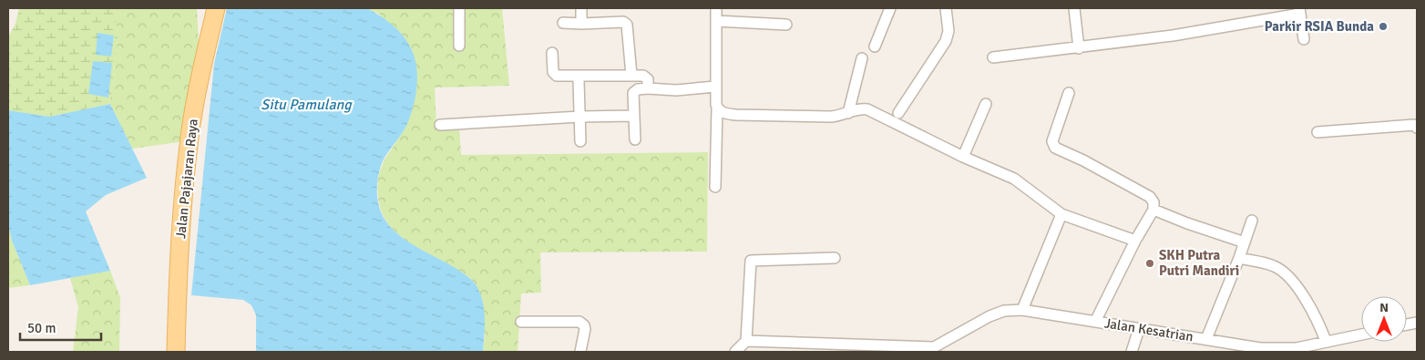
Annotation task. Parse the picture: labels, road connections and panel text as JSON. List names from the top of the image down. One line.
{"streets":{"main road":["Jalan Pajajaran Raya"],"street":["Jalan Kesatrian"]},"water":["Situ Pamulang"],"places":["Parkir RSIA Bunda","SKH Putra Putri Mandiri"],"scale_bar":"50 m","north":"top"}
